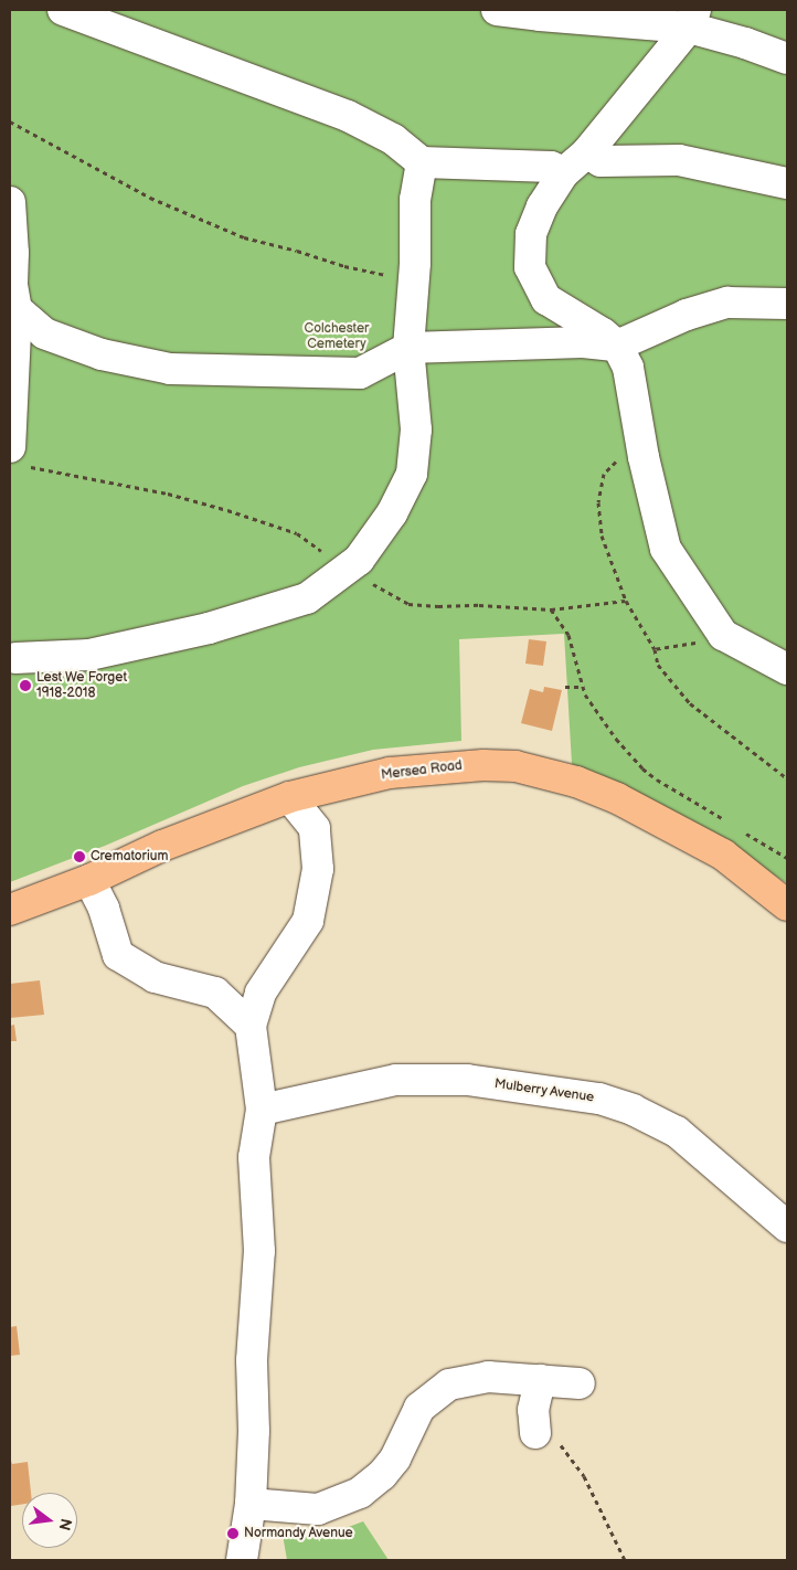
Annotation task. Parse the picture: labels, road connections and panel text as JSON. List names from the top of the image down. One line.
{"streets":{"main road":["Mersea Road"],"street":["Mulberry Avenue"]},"parks":["Colchester Cemetery"],"places":["Lest We Forget 1918-2018","Crematorium","Normandy Avenue"],"north":"right"}
